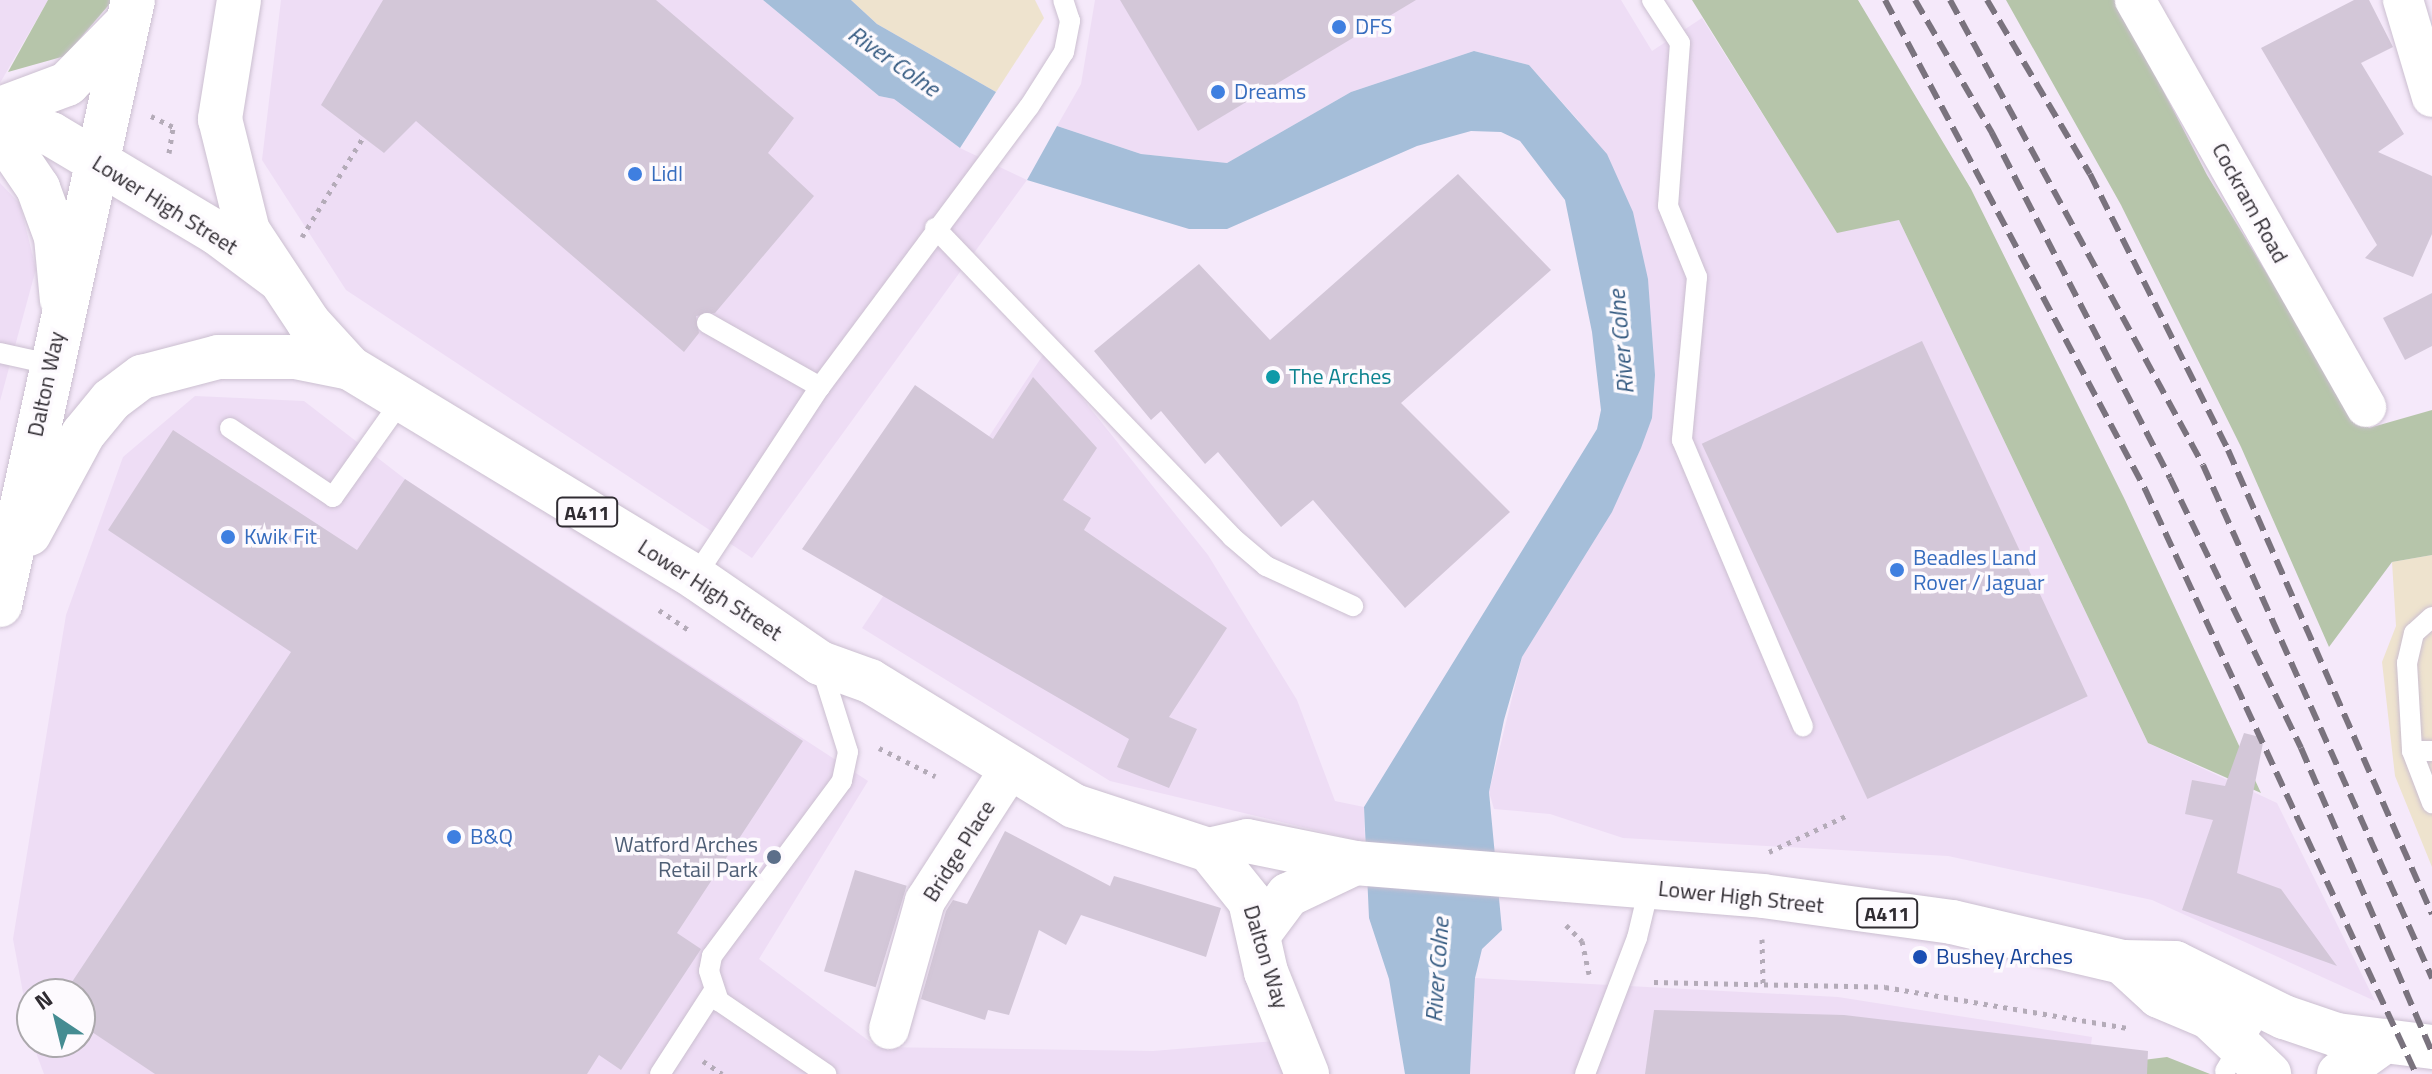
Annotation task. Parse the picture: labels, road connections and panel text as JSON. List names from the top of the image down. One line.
{"streets":{"main road":["Lower High Street","Dalton Way","A411"],"street":["Cockram Road","Bridge Place"]},"crossings":[["Lower High Street","Dalton Way"],["Lower High Street","A411"],["Lower High Street","Bridge Place"],["Dalton Way","A411"]],"water":["River Colne"],"places":["DFS","Dreams","Lidl","The Arches","Kwik Fit","Beadles Land Rover / Jaguar","B&Q","Watford Arches Retail Park","Bushey Arches"],"north":"top left"}
